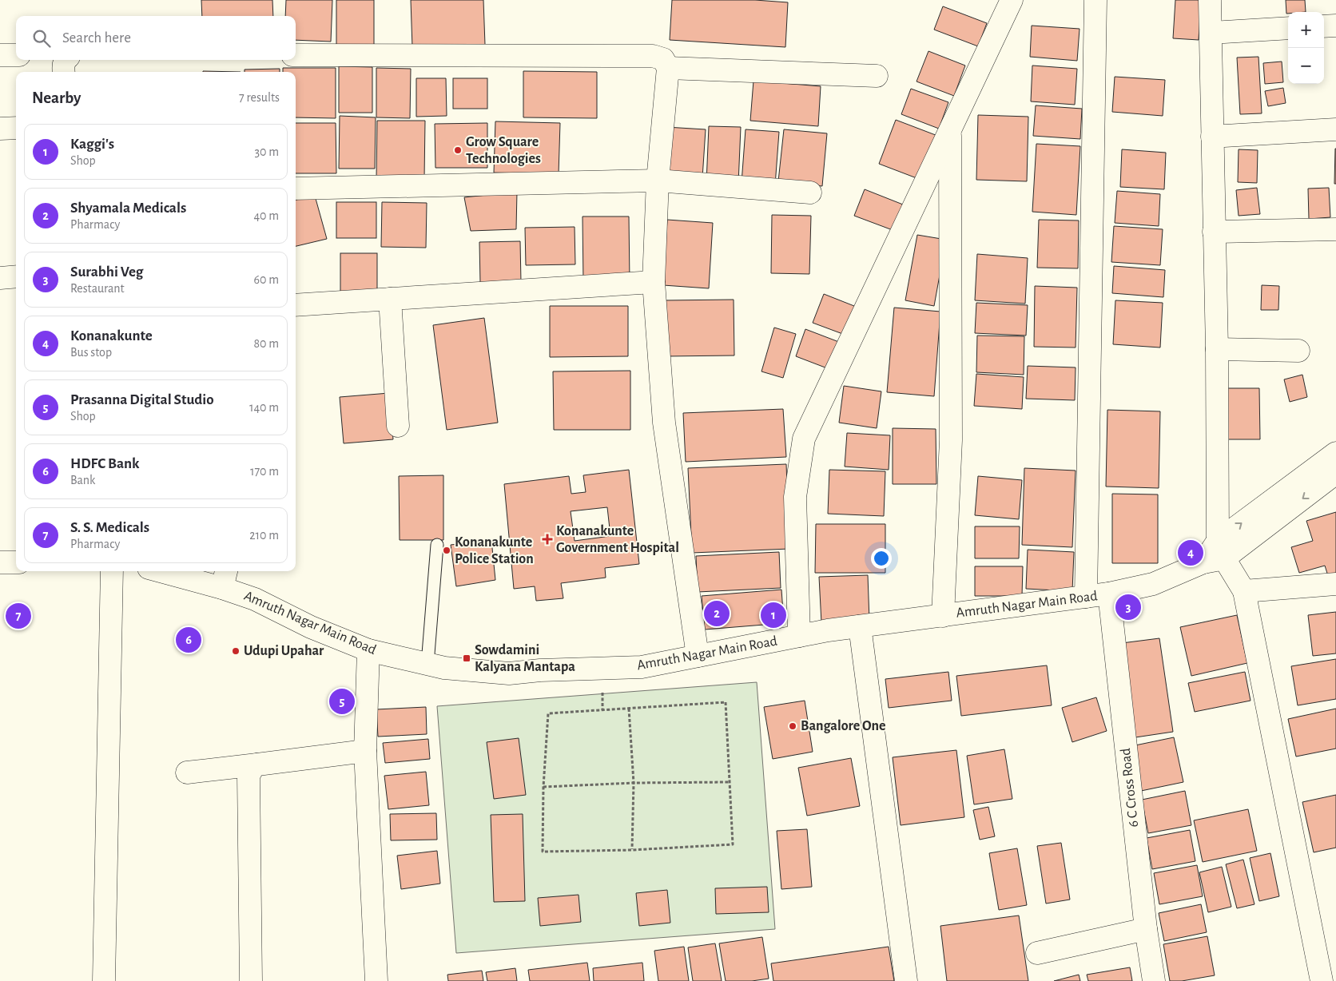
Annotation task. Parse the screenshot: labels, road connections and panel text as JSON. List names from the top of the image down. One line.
{"streets":{"street":["Amruth Nagar Main Road","6 C Cross Road"]},"crossings":[["Amruth Nagar Main Road","6 C Cross Road"]],"places":{"other":["Grow Square Technologies","Konanakunte Police Station","Udupi Upahar","Bangalore One"],"health":["Konanakunte Government Hospital"],"transit":["Sowdamini Kalyana Mantapa"]},"page":{"map_buttons":["+","−"],"search":"Search here","heading":["Nearby","7 results"],"list":[{"mark":"1","name":"Kaggi's","note":"Shop","value":"30 m"},{"mark":"2","name":"Shyamala Medicals","note":"Pharmacy","value":"40 m"},{"mark":"3","name":"Surabhi Veg","note":"Restaurant","value":"60 m"},{"mark":"4","name":"Konanakunte","note":"Bus stop","value":"80 m"},{"mark":"5","name":"Prasanna Digital Studio","note":"Shop","value":"140 m"},{"mark":"6","name":"HDFC Bank","note":"Bank","value":"170 m"},{"mark":"7","name":"S. S. Medicals","note":"Pharmacy","value":"210 m"}],"pins":["4","3","2","1","7","6","5"]}}
